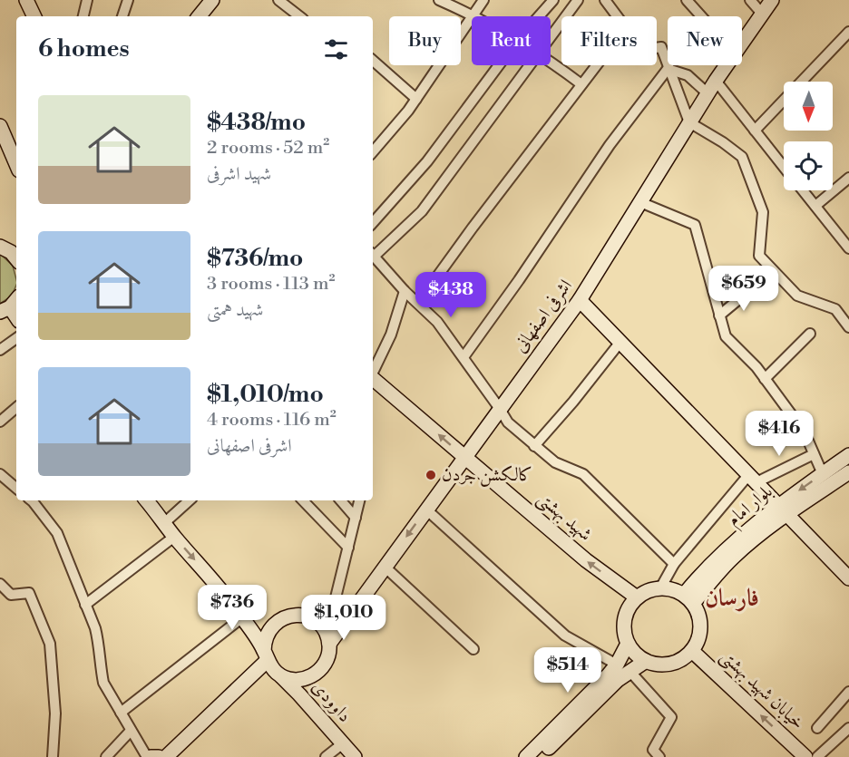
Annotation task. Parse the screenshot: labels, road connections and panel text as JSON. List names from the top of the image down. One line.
{"streets":{"main road":["اشرفی اصفهانی","بلوار امام","شهید بهشتی","خیابان شهید بهشتی","داوودی"]},"crossings":[["اشرفی اصفهانی","شهید بهشتی"],["اشرفی اصفهانی","داوودی"],["بلوار امام","شهید بهشتی"],["بلوار امام","خیابان شهید بهشتی"],["شهید بهشتی","خیابان شهید بهشتی"]],"one_way":["شهید بهشتی","خیابان شهید بهشتی"],"districts":["فارسان"],"places":["کالکشن جردن"],"north":"bottom","page":{"chip":["Buy","Rent","Filters","New"],"heading":"6 homes","list":[{"name":"$438/mo","note":"2 rooms · 52 m² · شهید اشرفی"},{"name":"$736/mo","note":"3 rooms · 113 m² · شهید همتی"},{"name":"$1,010/mo","note":"4 rooms · 116 m² · اشرفی اصفهانی"}],"price":["$659","$438","$416","$736","$1,010","$514"]}}
